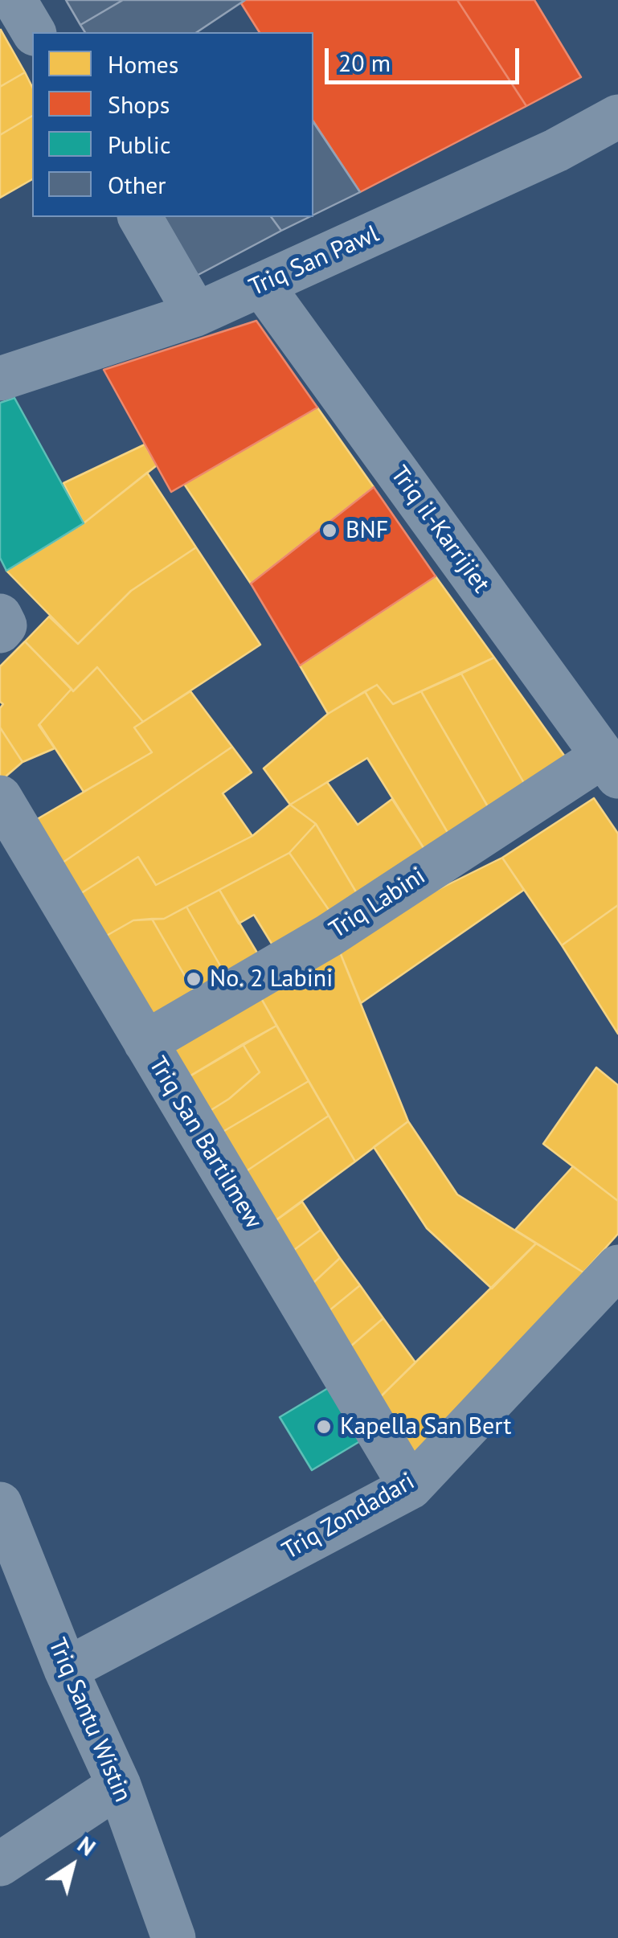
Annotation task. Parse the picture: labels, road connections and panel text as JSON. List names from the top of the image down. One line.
{"streets":{"street":["Triq San Pawl","Triq il-Karrijiet","Triq Labini","Triq San Bartilmew","Triq Zondadari","Triq Santu Wistin"]},"crossings":[["Triq San Pawl","Triq il-Karrijiet"],["Triq il-Karrijiet","Triq Labini"],["Triq Labini","Triq San Bartilmew"],["Triq San Bartilmew","Triq Zondadari"],["Triq Zondadari","Triq Santu Wistin"]],"places":["BNF","No. 2 Labini","Kapella San Bert"],"legend":["Homes","Shops","Public","Other"],"scale_bar":"20 m","north":"top right"}
